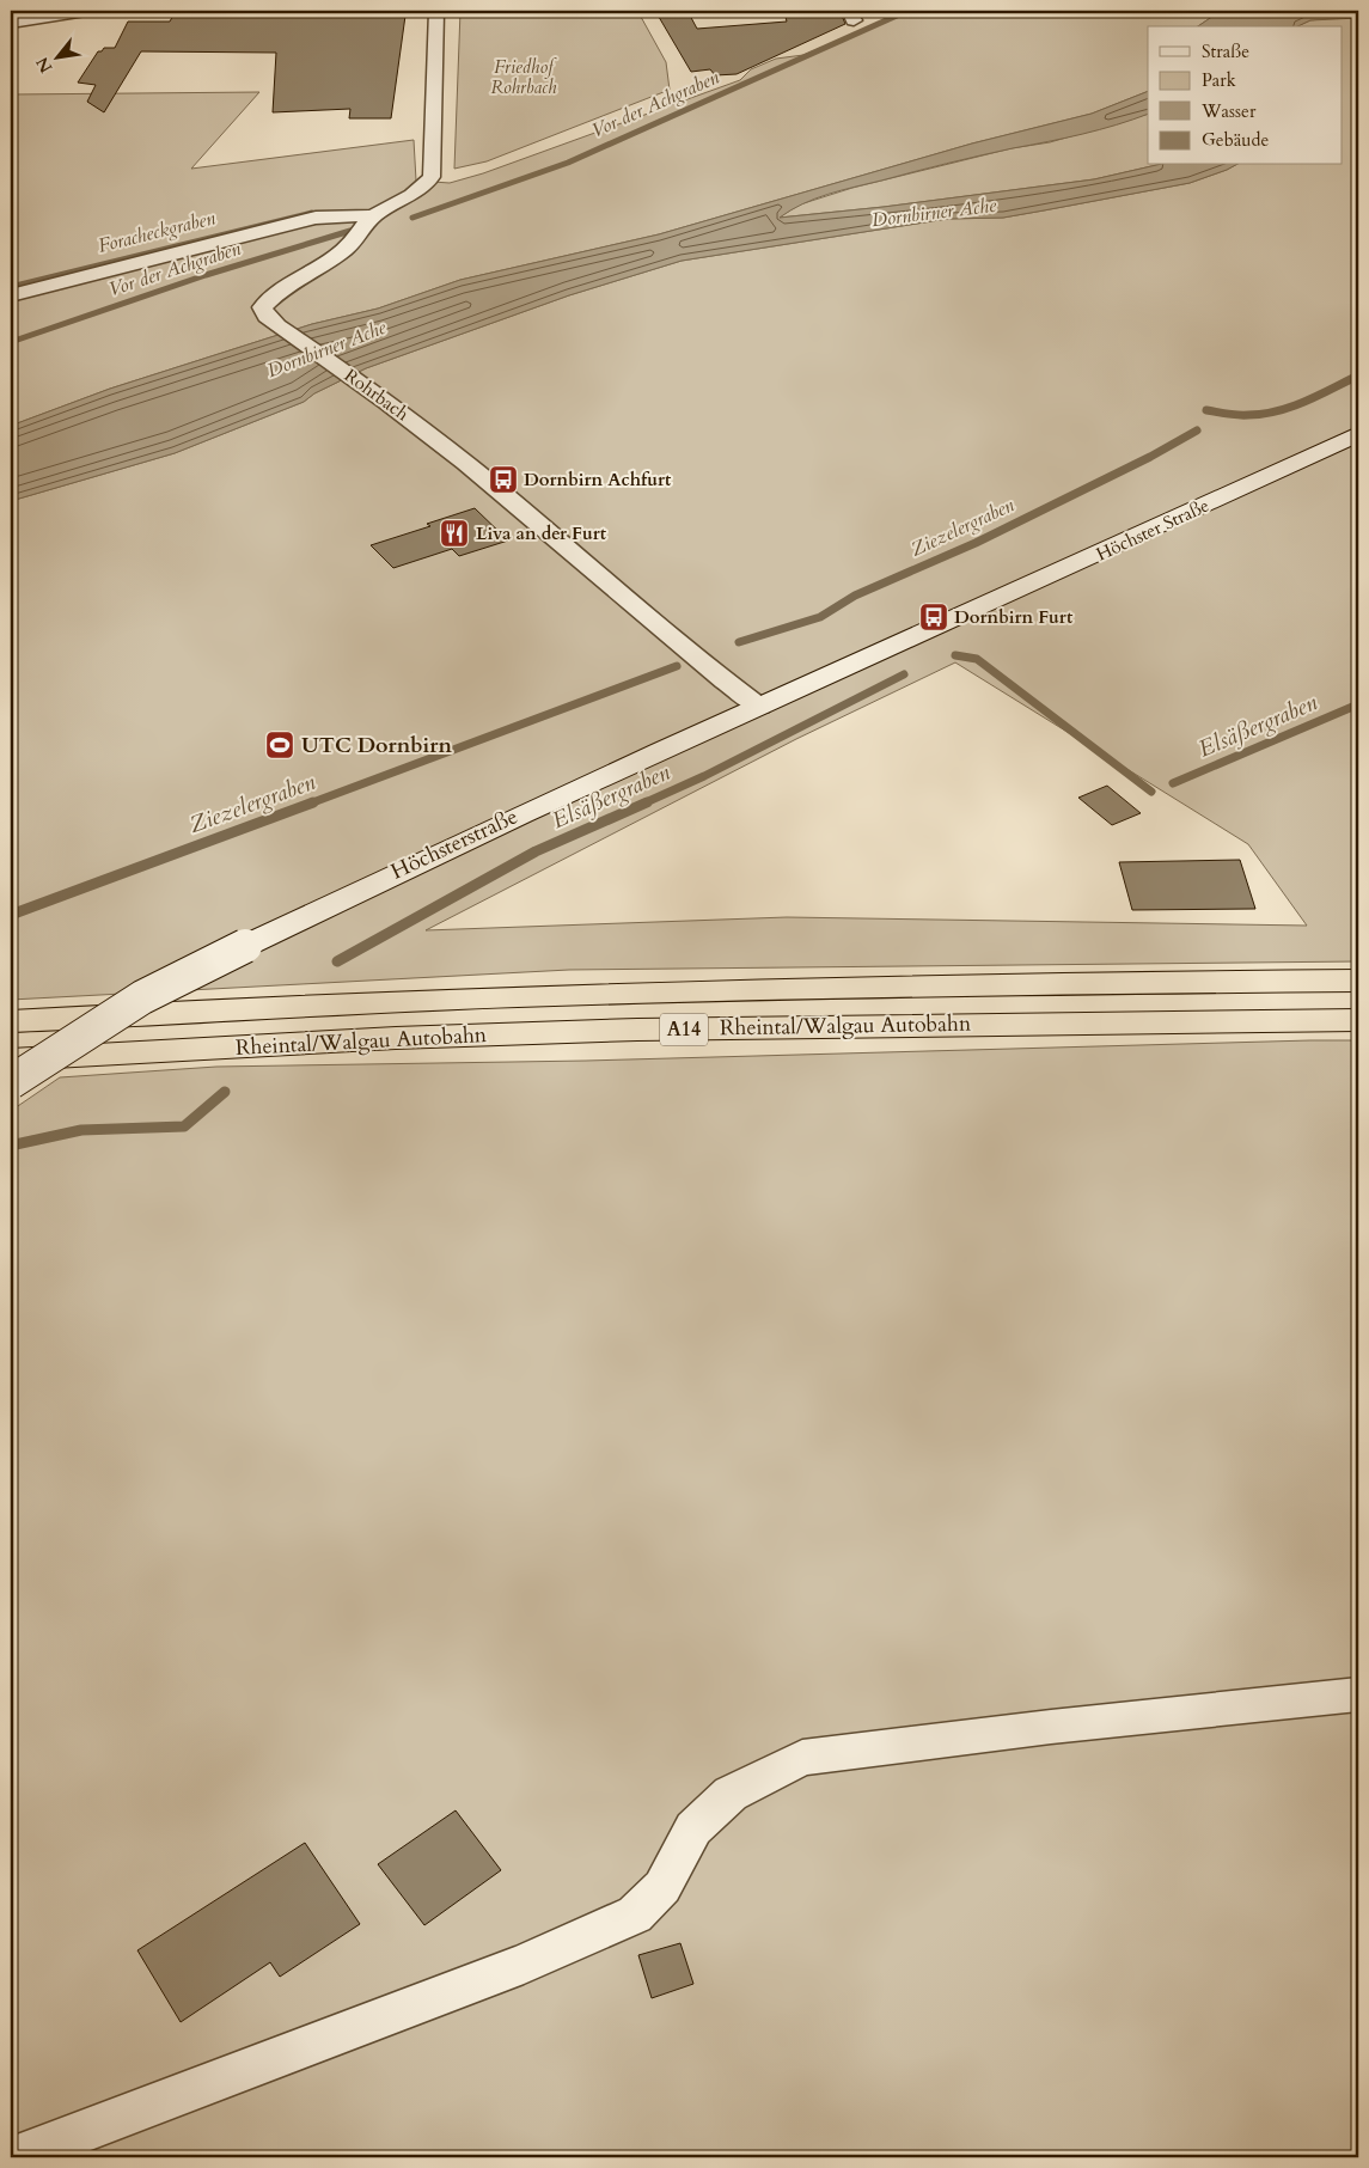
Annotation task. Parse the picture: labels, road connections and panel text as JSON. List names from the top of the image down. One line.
{"streets":{"highway":["Rheintal/Walgau Autobahn","A14"],"main road":["Höchster Straße","Höchsterstraße"],"street":["Rohrbach"]},"crossings":[["Rohrbach","Höchsterstraße"],["Höchster Straße","Höchsterstraße"]],"water":["Vor der Achgraben","Dornbirner Ache","Foracheckgraben","Ziezelergraben","Elsäßergraben"],"parks":["Friedhof Rohrbach"],"places":{"bus stop":["Dornbirn Achfurt","Dornbirn Furt"],"restaurant":["Liva an der Furt"],"sports":["UTC Dornbirn"]},"legend":["Straße","Park","Wasser","Gebäude"],"north":"bottom left"}
